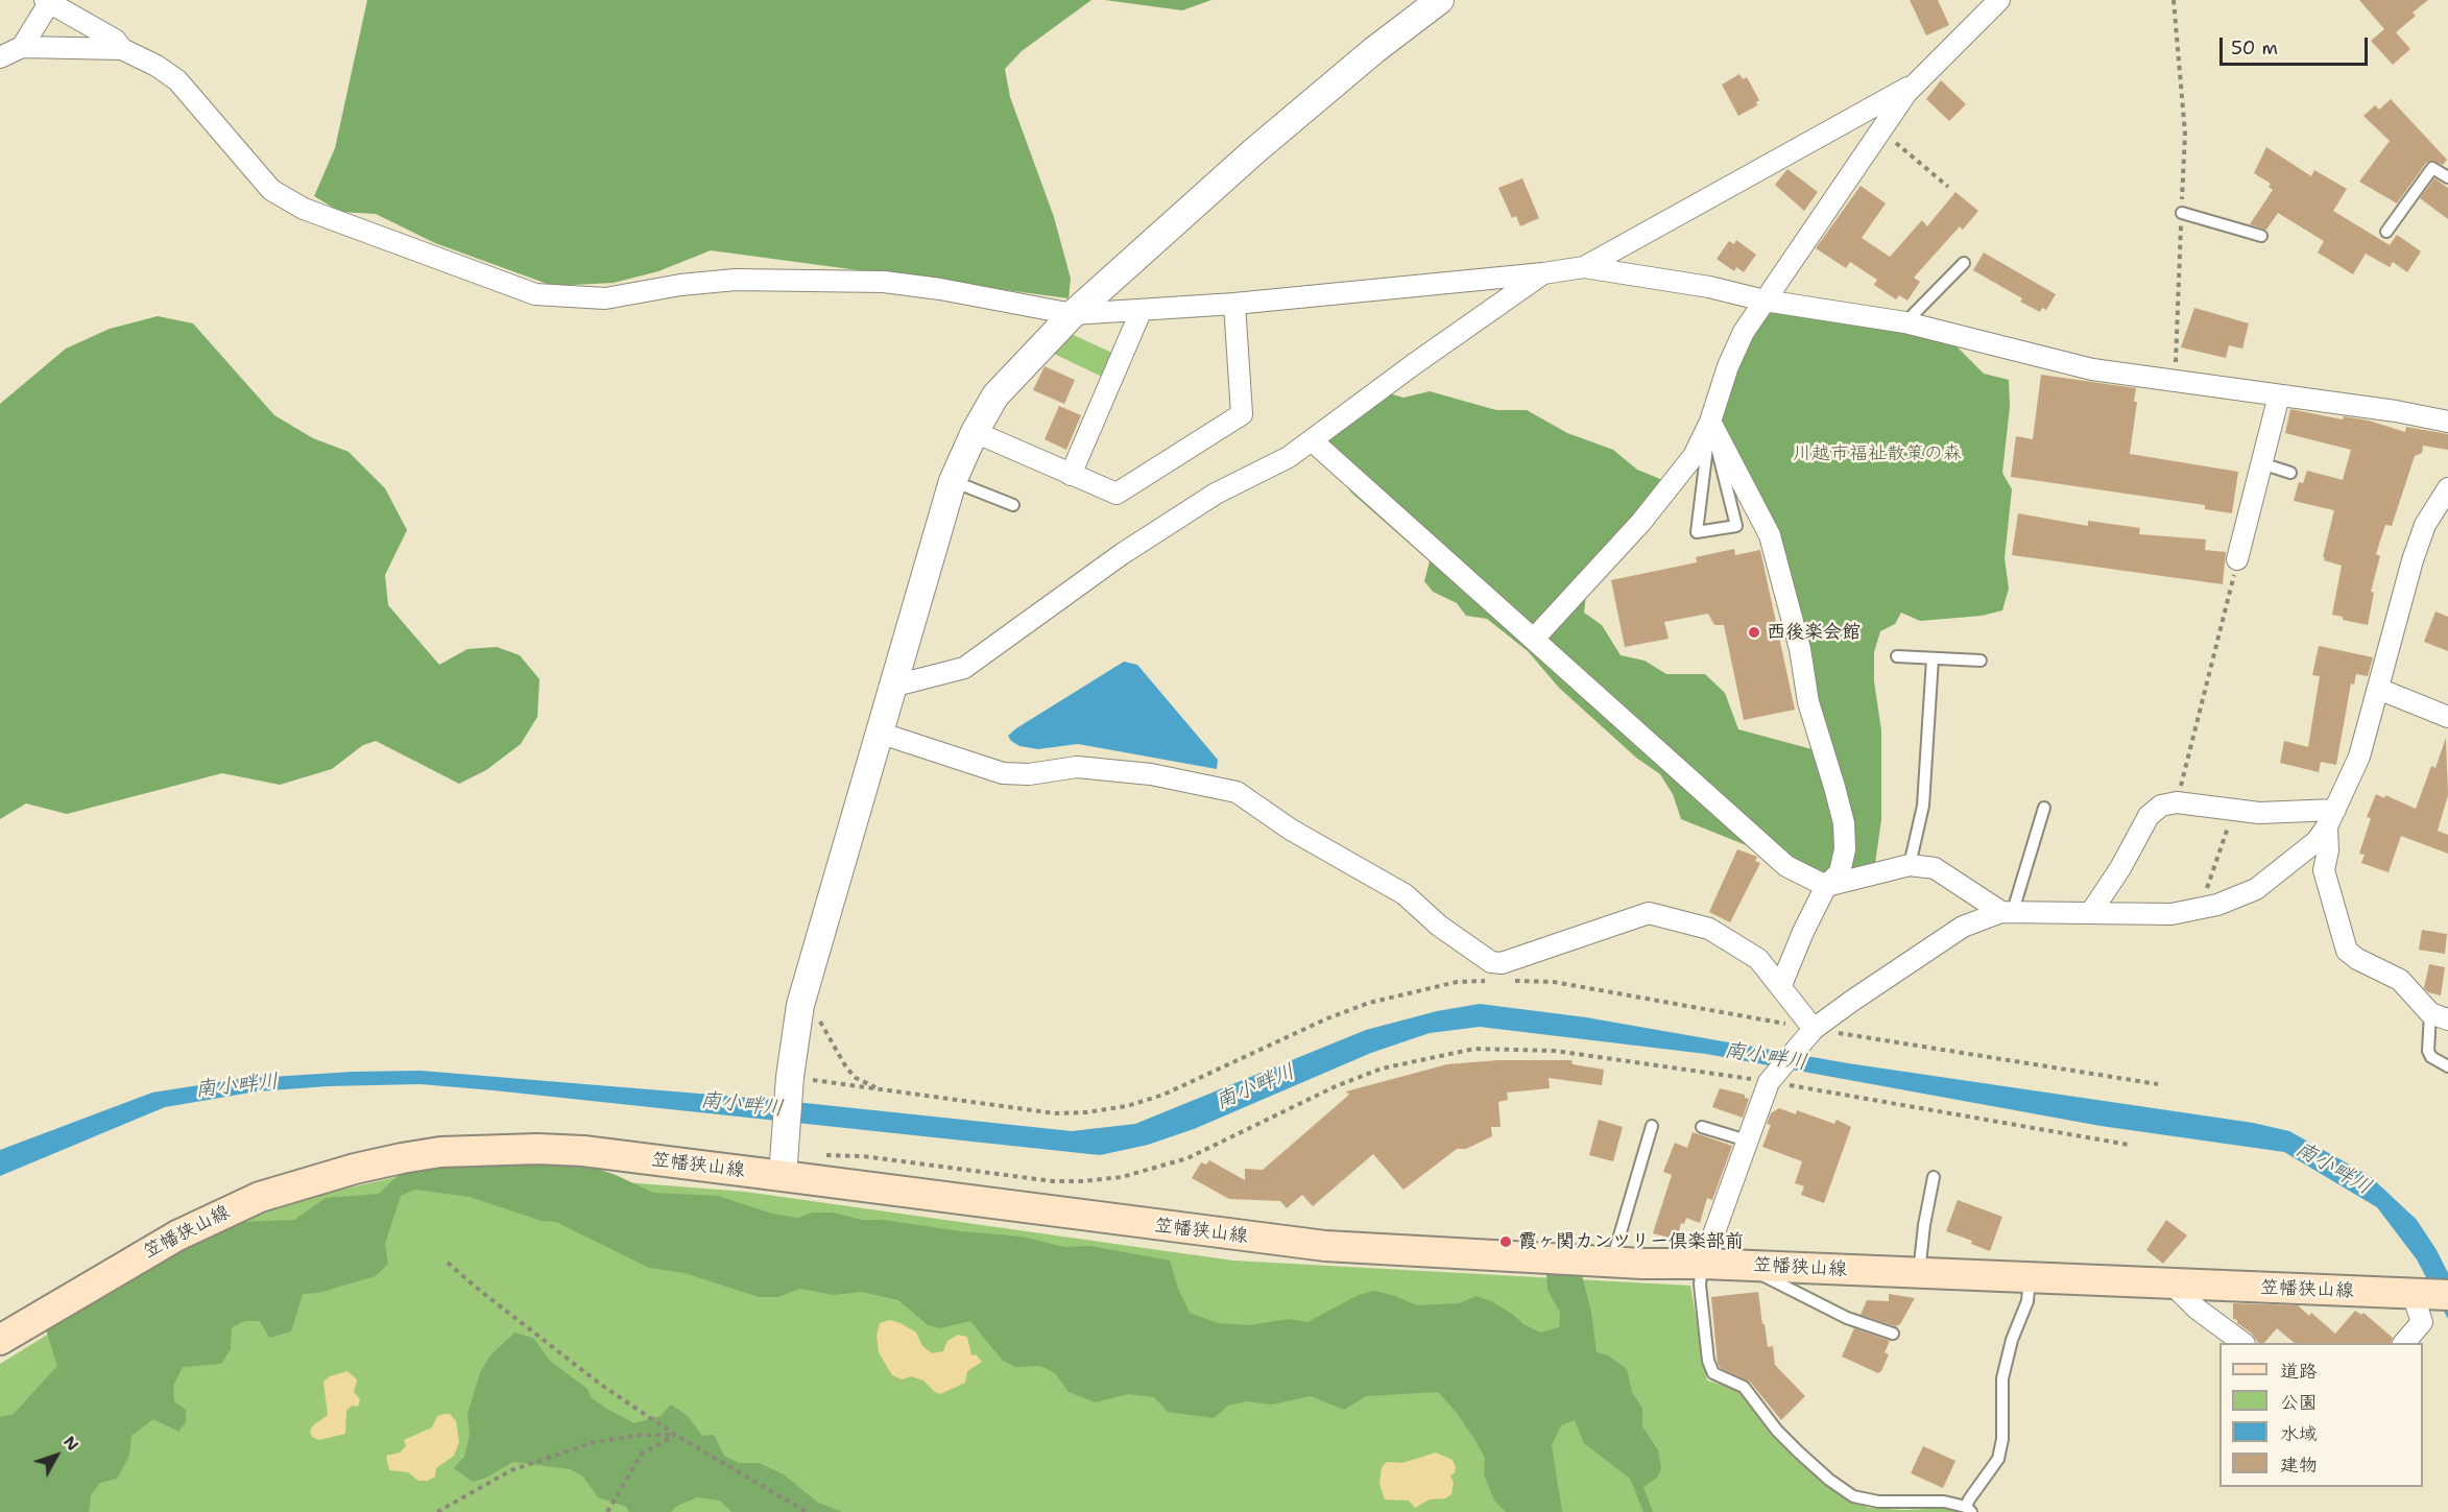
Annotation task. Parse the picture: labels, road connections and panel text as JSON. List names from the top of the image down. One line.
{"streets":{"main road":["笠幡狭山線"]},"water":["南小畔川"],"parks":["川越市福祉散策の森"],"places":["西後楽会館","霞ヶ関カンツリー倶楽部前"],"legend":["道路","公園","水域","建物"],"scale_bar":"50 m","north":"top right"}
